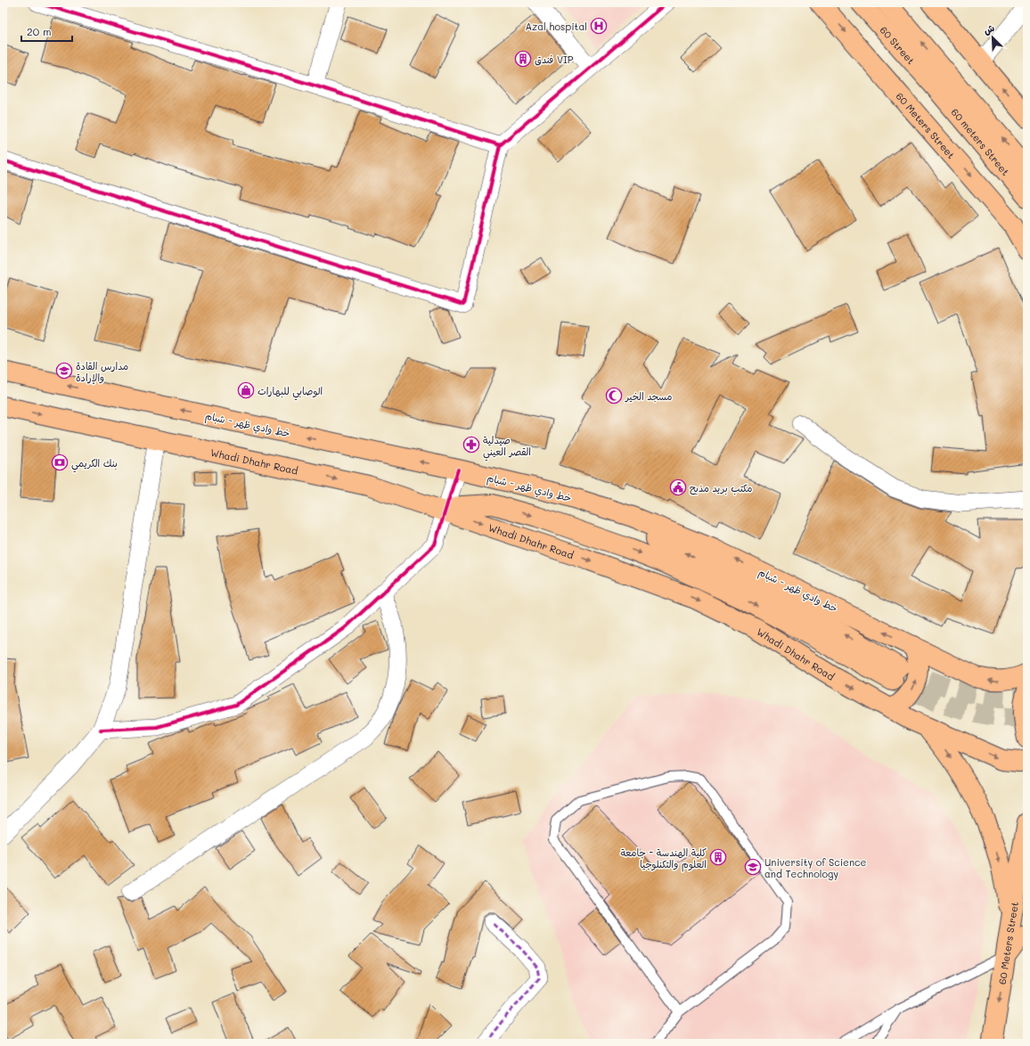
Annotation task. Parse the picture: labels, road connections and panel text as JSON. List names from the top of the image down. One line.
{"streets":{"main road":["60 Street","60 Meters Street","60 meters Street","خط وادي ظهر - شبام","Whadi Dhahr Road"]},"crossings":[["60 Street","60 meters Street"]],"one_way":["خط وادي ظهر - شبام","Whadi Dhahr Road"],"places":{"hospital":["Azal hospital"],"building":["فندق VIP","كلية الهندسة - جامعة العلوم والتكنلوجيا"],"school or university":["مدارس القادة والإرادة","University of Science and Technology"],"shop":["الوصابي للبهارات"],"mosque":["مسجد الخير"],"pharmacy":["صيدلية القصر العيني"],"bank":["بنك الكريمي"],"public building":["مكتب بريد مذبح"]},"scale_bar":"20 m","north":"top left"}
